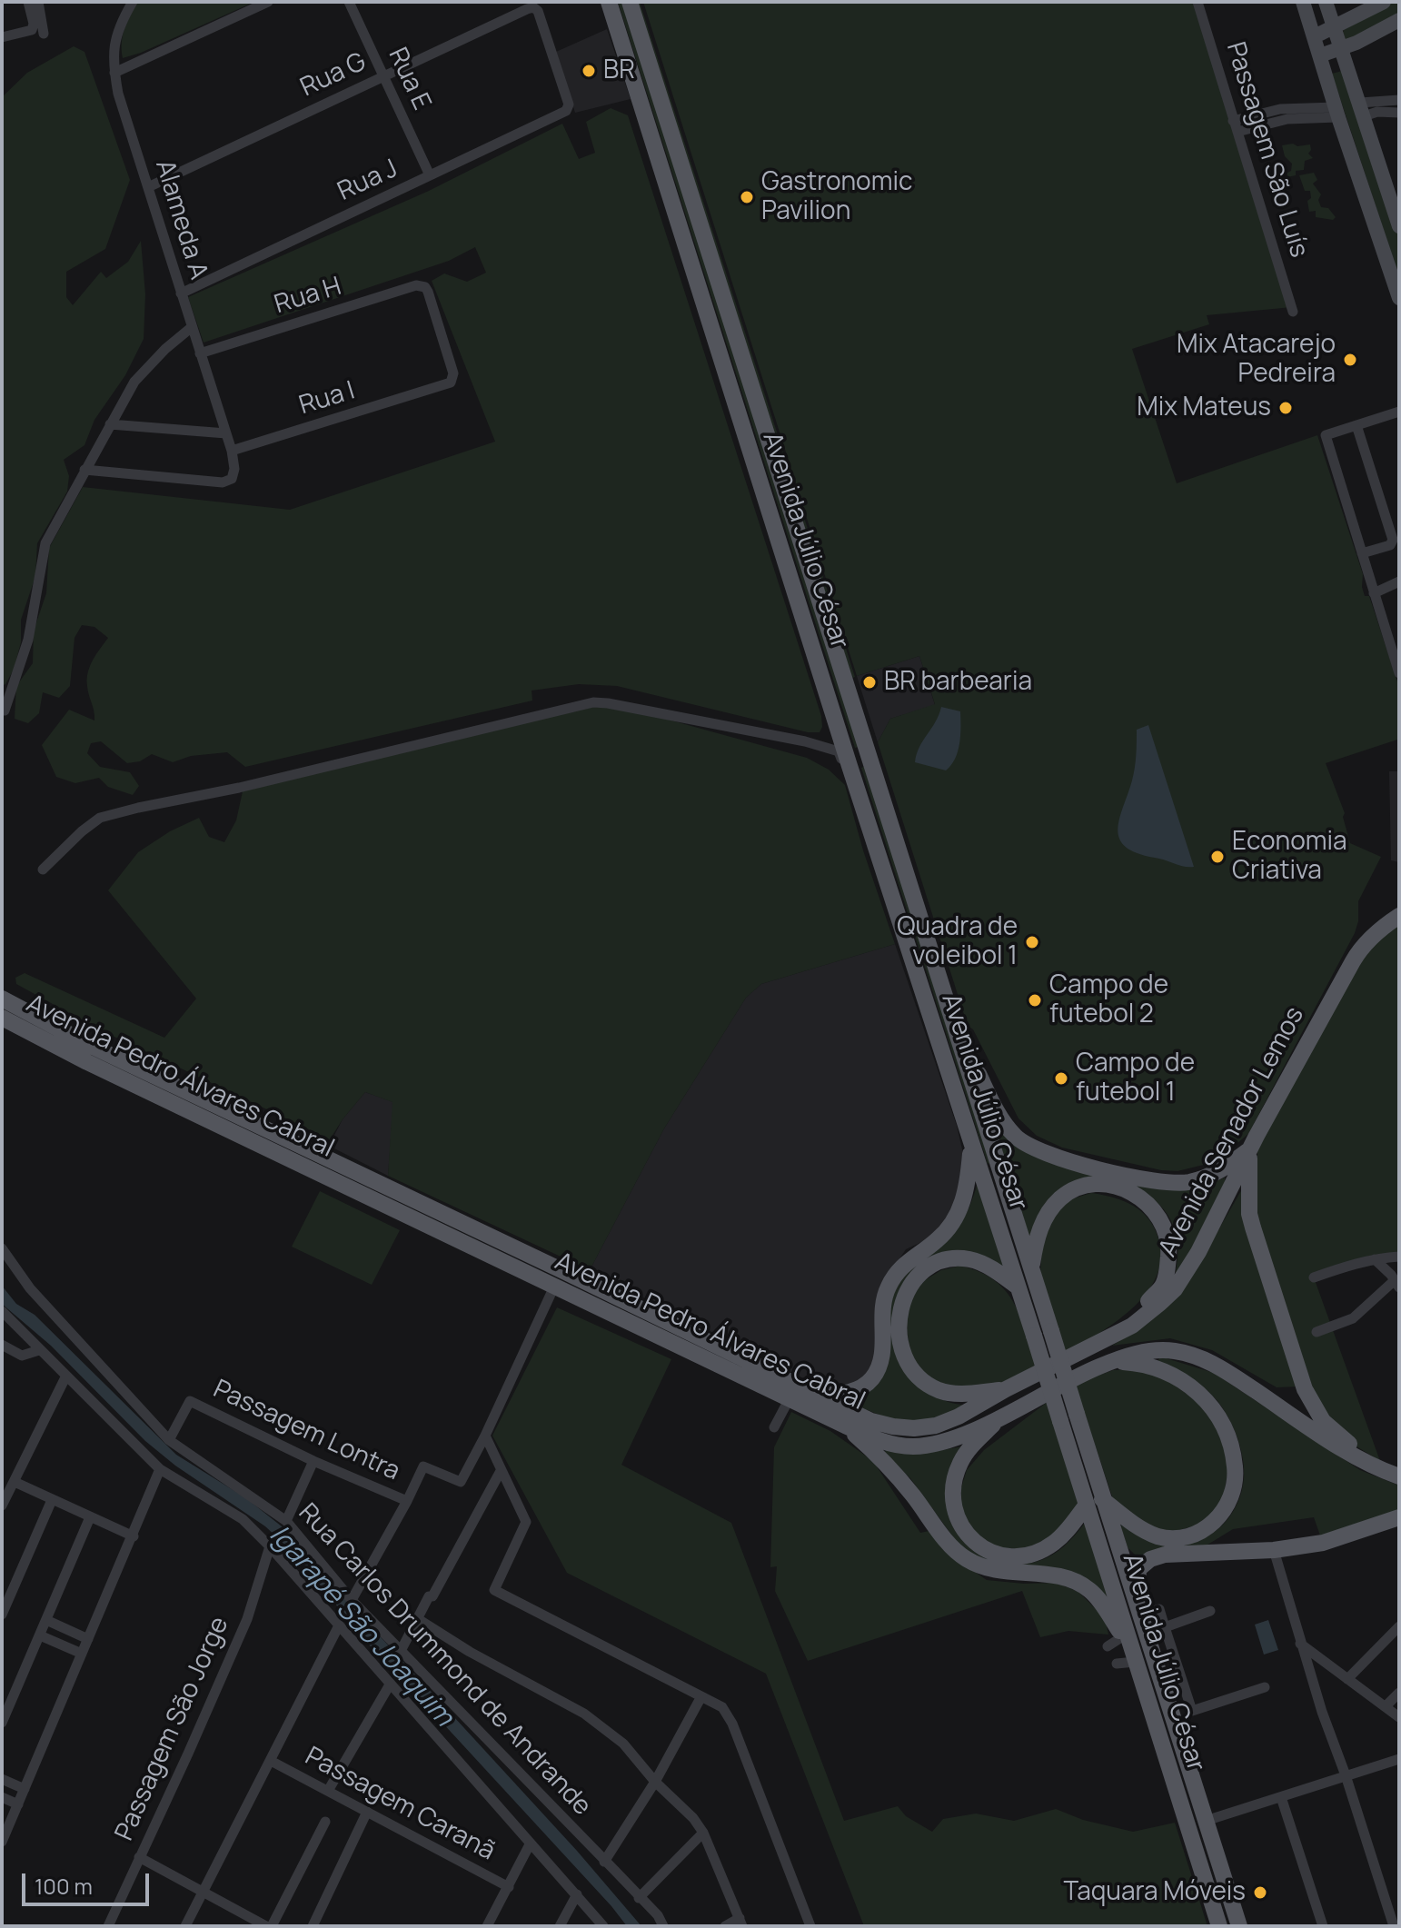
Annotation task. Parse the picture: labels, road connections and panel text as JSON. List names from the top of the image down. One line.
{"streets":{"main road":["Avenida Júlio César","Avenida Pedro Álvares Cabral","Avenida Senador Lemos"],"street":["Rua G","Rua E","Passagem São Luís","Rua J","Alameda A","Rua H","Rua I","Passagem Lontra","Rua Carlos Drummond de Andrande","Passagem São Jorge","Passagem Caranã"]},"crossings":[["Rua G","Rua E"],["Rua G","Rua J"],["Rua G","Alameda A"],["Rua E","Rua J"],["Rua J","Alameda A"],["Alameda A","Rua H"],["Alameda A","Rua I"],["Rua H","Rua I"],["Avenida Pedro Álvares Cabral","Avenida Senador Lemos"],["Passagem Lontra","Rua Carlos Drummond de Andrande"]],"water":["Igarapé São Joaquim"],"places":["BR","Gastronomic Pavilion","Mix Atacarejo Pedreira","Mix Mateus","BR barbearia","Economia Criativa","Quadra de voleibol 1","Campo de futebol 2","Campo de futebol 1","Taquara Móveis"],"scale_bar":"100 m"}
